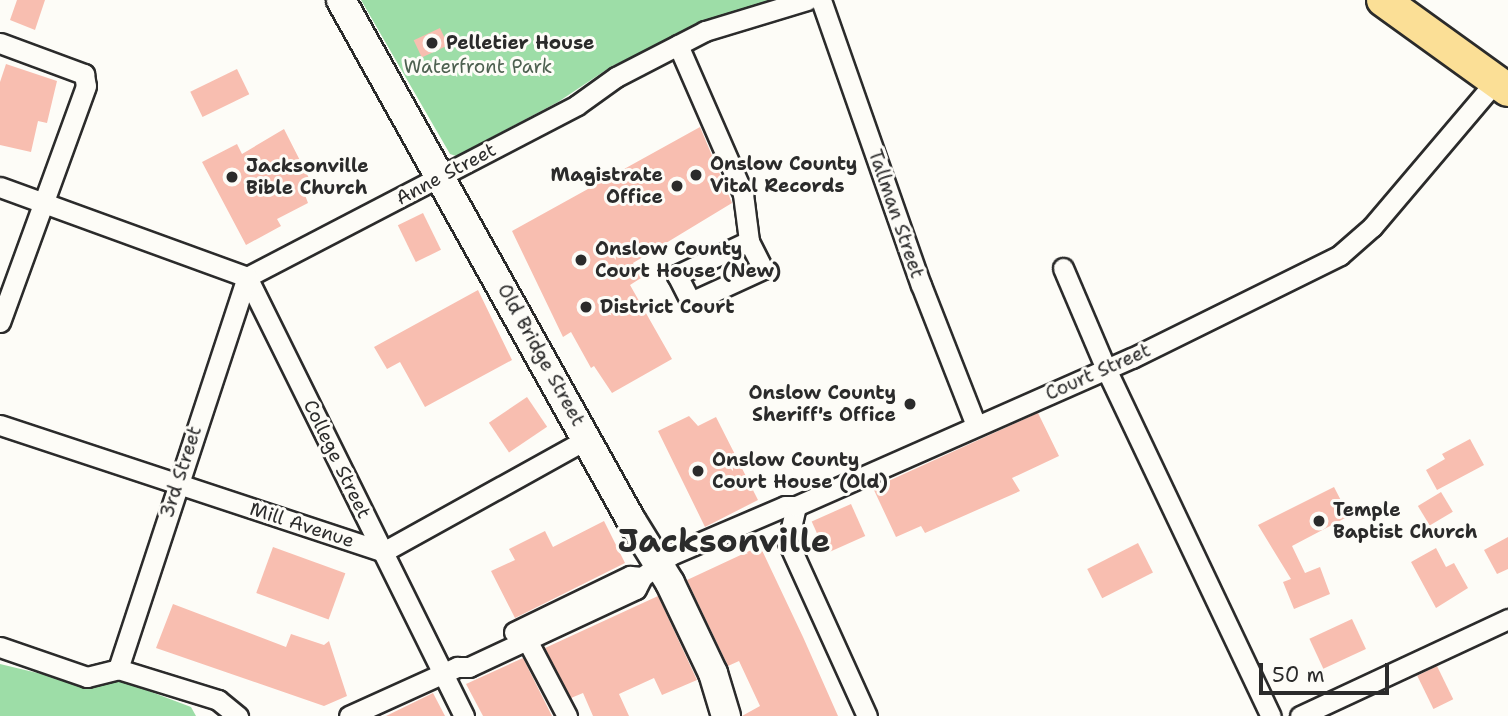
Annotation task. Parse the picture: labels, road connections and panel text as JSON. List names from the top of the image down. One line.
{"streets":{"main road":["Old Bridge Street"],"street":["Anne Street","Tallman Street","Court Street","College Street","3rd Street","Mill Avenue"]},"crossings":[["Anne Street","Old Bridge Street"],["Anne Street","College Street"],["Anne Street","3rd Street"],["Tallman Street","Court Street"],["Old Bridge Street","Court Street"],["Court Street","College Street"],["College Street","3rd Street"],["College Street","Mill Avenue"],["3rd Street","Mill Avenue"]],"districts":["Jacksonville"],"parks":["Waterfront Park"],"places":["Pelletier House","Onslow County Vital Records","Jacksonville Bible Church","Magistrate Office","Onslow County Court House (New)","District Court","Onslow County Sheriff's Office","Onslow County Court House (Old)","Temple Baptist Church"],"scale_bar":"50 m"}
